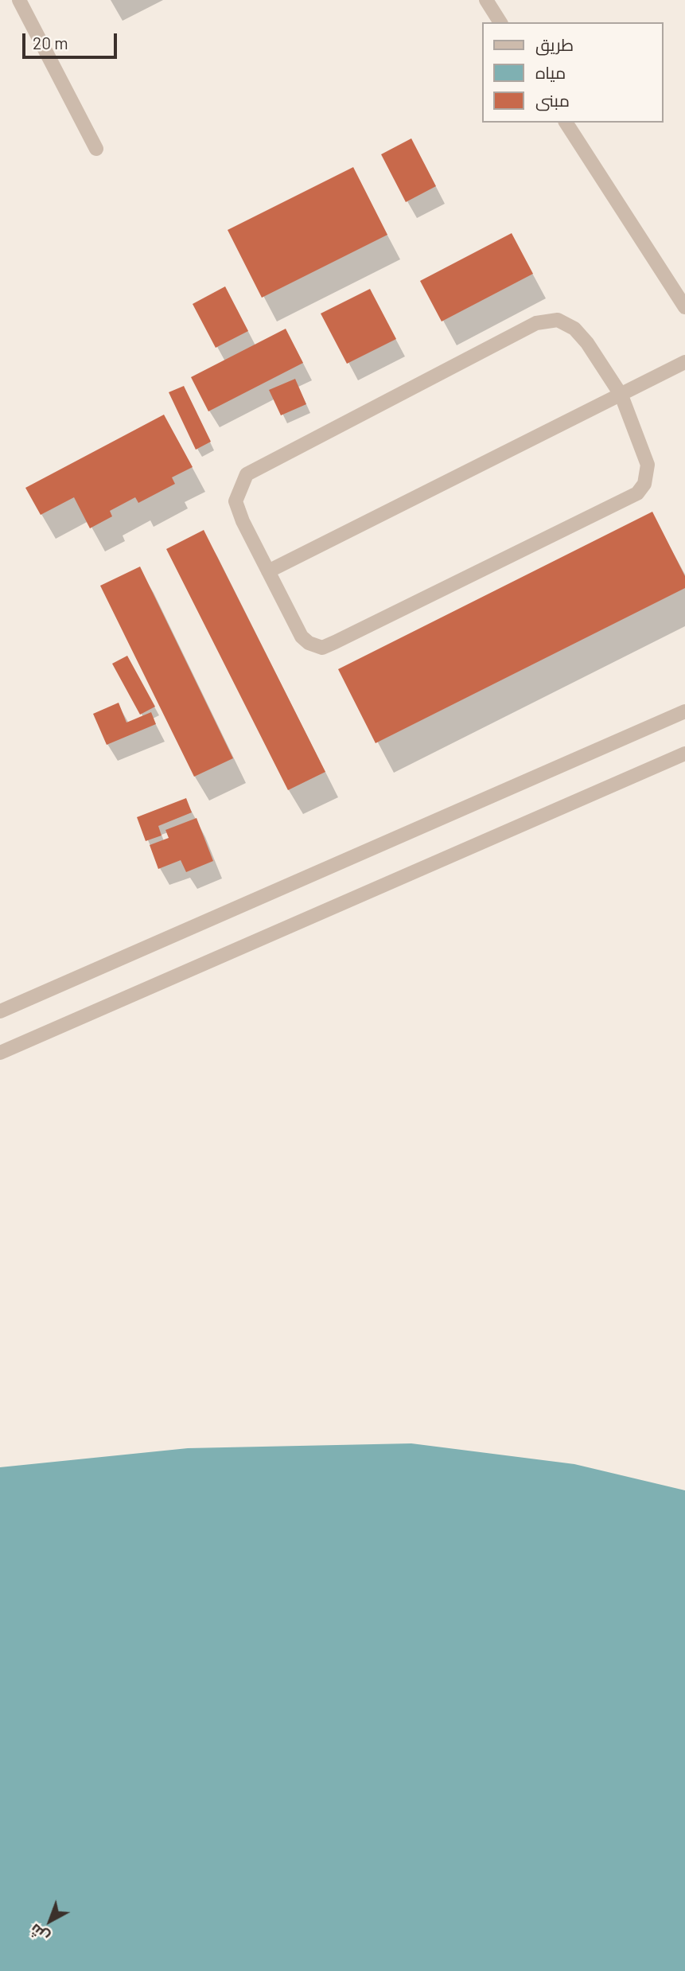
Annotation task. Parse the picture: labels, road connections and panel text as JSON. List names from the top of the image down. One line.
{"legend":["طريق","مياه","مبنى"],"scale_bar":"20 m","north":"bottom left"}
